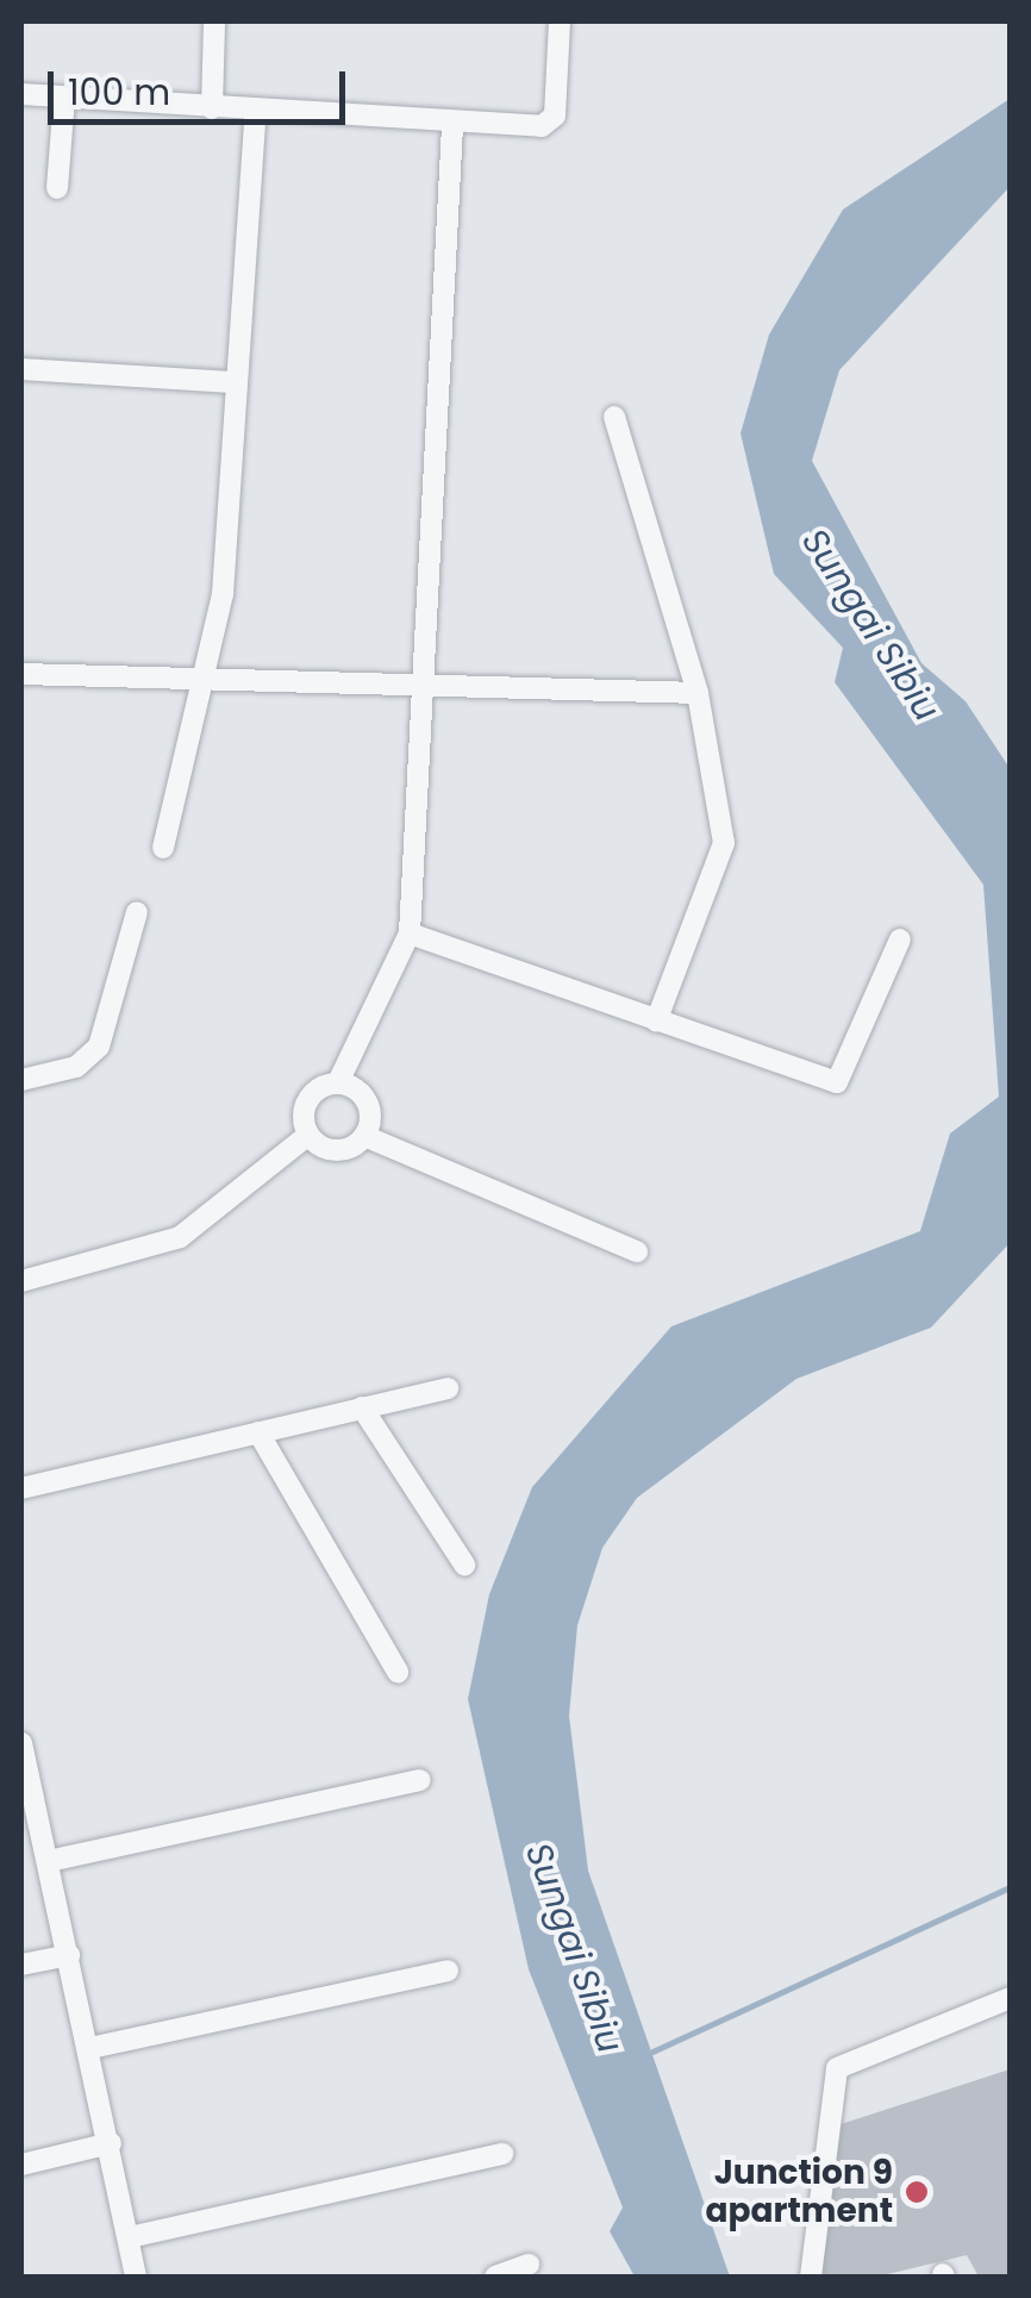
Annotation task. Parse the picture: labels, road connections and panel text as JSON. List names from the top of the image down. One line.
{"water":["Sungai Sibiu"],"places":["Junction 9 apartment"],"scale_bar":"100 m"}
